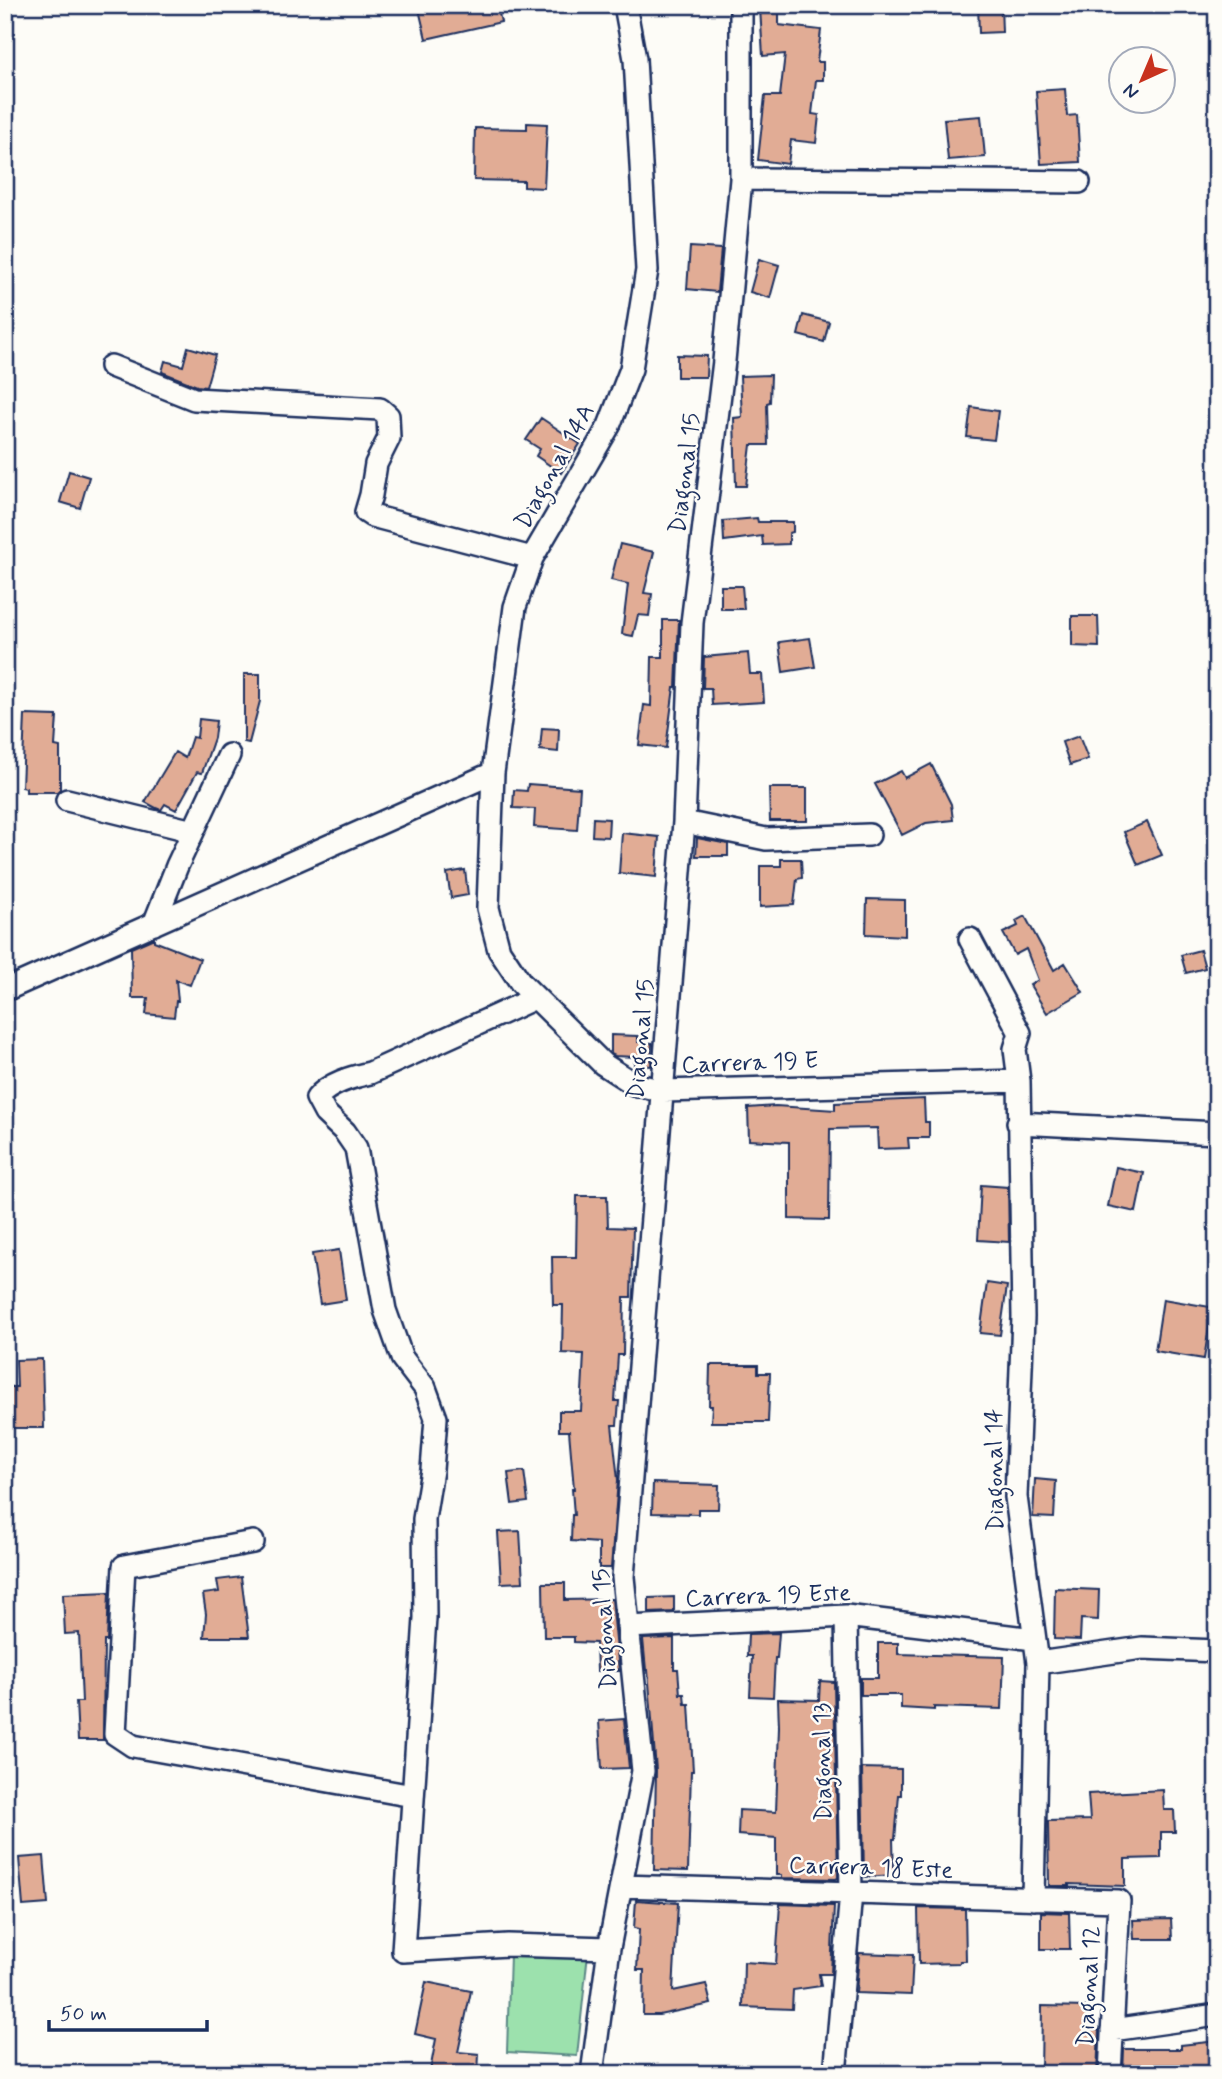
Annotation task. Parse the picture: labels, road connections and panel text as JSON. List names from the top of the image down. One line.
{"streets":{"street":["Diagonal 14A","Diagonal 15","Carrera 19 E","Diagonal 14","Carrera 19 Este","Diagonal 13","Carrera 18 Este","Diagonal 12"]},"crossings":[["Diagonal 14A","Carrera 19 E"],["Diagonal 15","Carrera 19 E"],["Diagonal 15","Carrera 19 Este"],["Diagonal 15","Carrera 18 Este"],["Carrera 19 E","Diagonal 14"],["Diagonal 14","Carrera 19 Este"],["Diagonal 14","Carrera 18 Este"],["Carrera 19 Este","Diagonal 13"],["Diagonal 13","Carrera 18 Este"],["Carrera 18 Este","Diagonal 12"]],"scale_bar":"50 m","north":"bottom left"}
